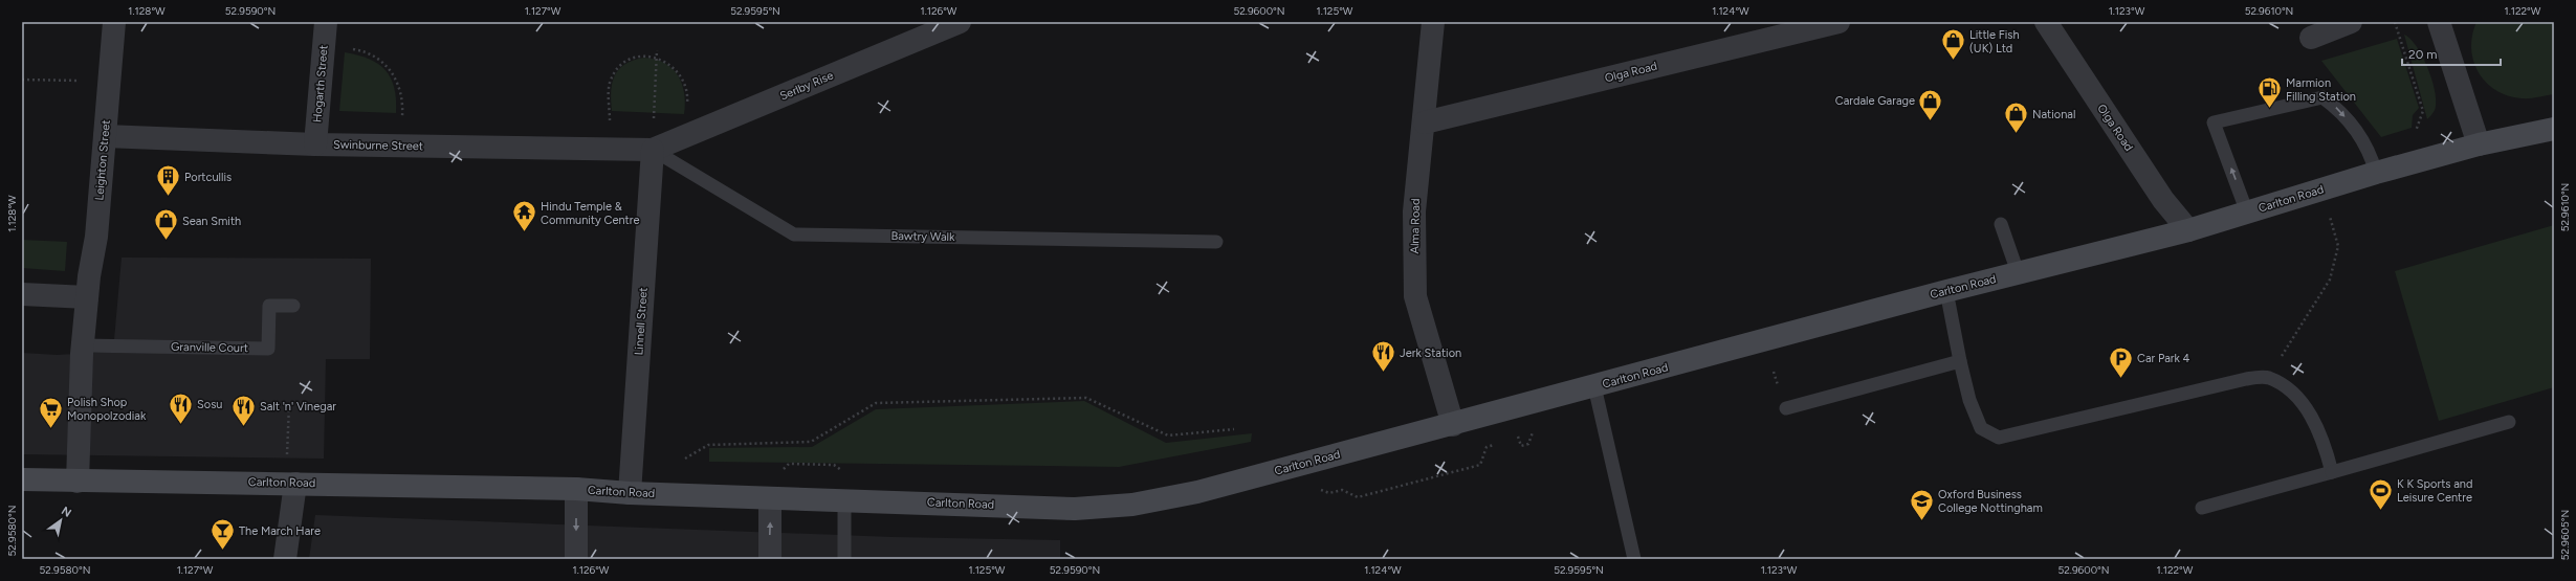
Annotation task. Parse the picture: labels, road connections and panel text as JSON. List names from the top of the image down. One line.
{"streets":{"main road":["Carlton Road"],"street":["Olga Road","Hogarth Street","Serlby Rise","Swinburne Street","Leighton Street","Alma Road","Linnell Street"],"lane":["Bawtry Walk","Granville Court"]},"crossings":[["Olga Road","Carlton Road"],["Olga Road","Alma Road"],["Hogarth Street","Swinburne Street"],["Serlby Rise","Swinburne Street"],["Serlby Rise","Bawtry Walk"],["Serlby Rise","Linnell Street"],["Swinburne Street","Leighton Street"],["Swinburne Street","Bawtry Walk"],["Swinburne Street","Linnell Street"],["Leighton Street","Carlton Road"],["Leighton Street","Granville Court"],["Carlton Road","Alma Road"],["Carlton Road","Linnell Street"],["Bawtry Walk","Linnell Street"]],"places":{"shop":["Little Fish (UK) Ltd","Cardale Garage","National","Sean Smith"],"fuel station":["Marmion Filling Station"],"building":["Portcullis"],"temple":["Hindu Temple & Community Centre"],"restaurant":["Jerk Station","Sosu","Salt 'n' Vinegar"],"parking":["Car Park 4"],"supermarket":["Polish Shop Monopolzodiak"],"sports":["K K Sports and Leisure Centre"],"school or university":["Oxford Business College Nottingham"],"bar":["The March Hare"]},"scale_bar":"20 m","north":"top right","coordinates":["1.128°W","52.9590°N","1.127°W","52.9595°N","1.126°W","52.9600°N","1.125°W","1.124°W","1.123°W","52.9610°N","1.122°W","52.9580°N","52.9605°N"]}
